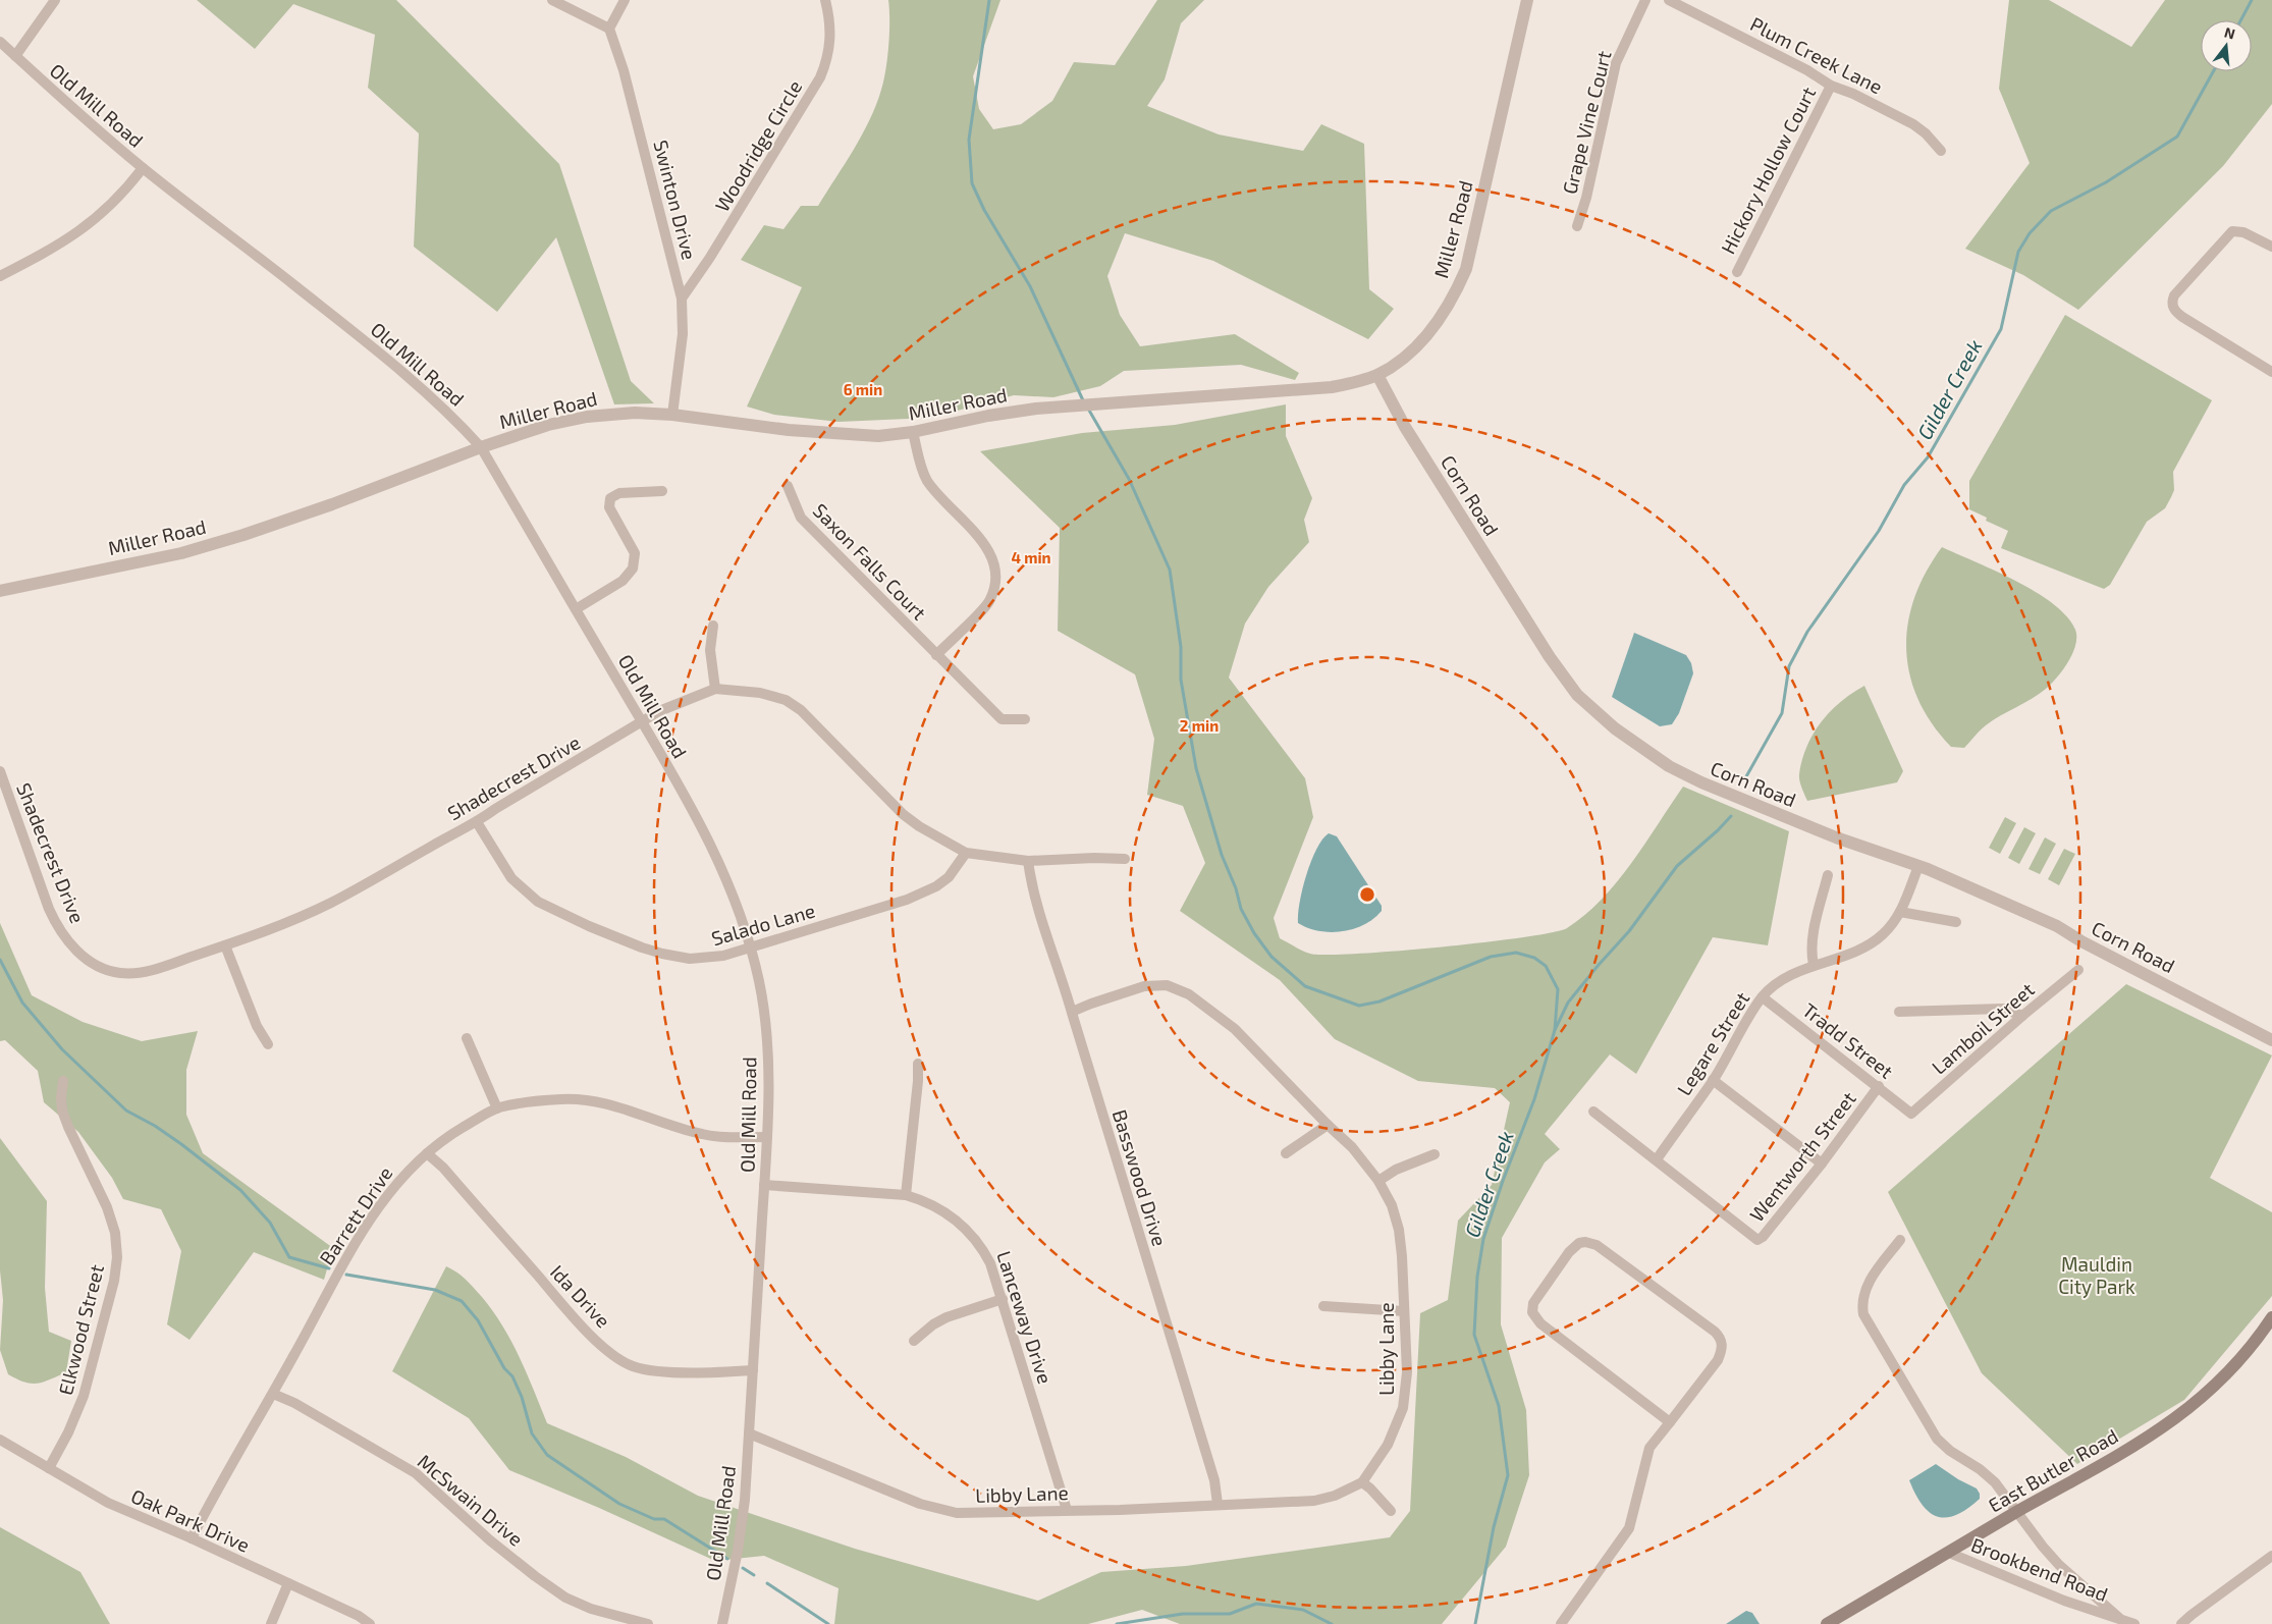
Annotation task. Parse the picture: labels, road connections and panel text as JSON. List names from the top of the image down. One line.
{"streets":{"main road":["East Butler Road"],"street":["Plum Creek Lane","Old Mill Road","Grape Vine Court","Woodridge Circle","Hickory Hollow Court","Swinton Drive","Miller Road","Corn Road","Saxon Falls Court","Shadecrest Drive","Salado Lane","Lamboil Street","Tradd Street","Legare Street","Wentworth Street","Basswood Drive","Barrett Drive","Ida Drive","Lanceway Drive","Elkwood Street","Libby Lane","McSwain Drive","Oak Park Drive","Brookbend Road"]},"crossings":[["Plum Creek Lane","Hickory Hollow Court"],["Old Mill Road","Miller Road"],["Old Mill Road","Shadecrest Drive"],["Old Mill Road","Salado Lane"],["Old Mill Road","Barrett Drive"],["Old Mill Road","Ida Drive"],["Old Mill Road","Lanceway Drive"],["Old Mill Road","Libby Lane"],["Woodridge Circle","Swinton Drive"],["Swinton Drive","Miller Road"],["Miller Road","Corn Road"],["Corn Road","Legare Street"],["Shadecrest Drive","Salado Lane"],["Shadecrest Drive","Basswood Drive"],["Lamboil Street","Tradd Street"],["Tradd Street","Legare Street"],["Tradd Street","Wentworth Street"],["Legare Street","Wentworth Street"],["Basswood Drive","Libby Lane"],["Barrett Drive","Ida Drive"],["Barrett Drive","McSwain Drive"],["Barrett Drive","Oak Park Drive"],["Lanceway Drive","Libby Lane"],["Elkwood Street","Oak Park Drive"],["East Butler Road","Brookbend Road"]],"water":["Gilder Creek"],"parks":["Mauldin City Park"],"north":"top","rings":["6 min","4 min","2 min"]}
